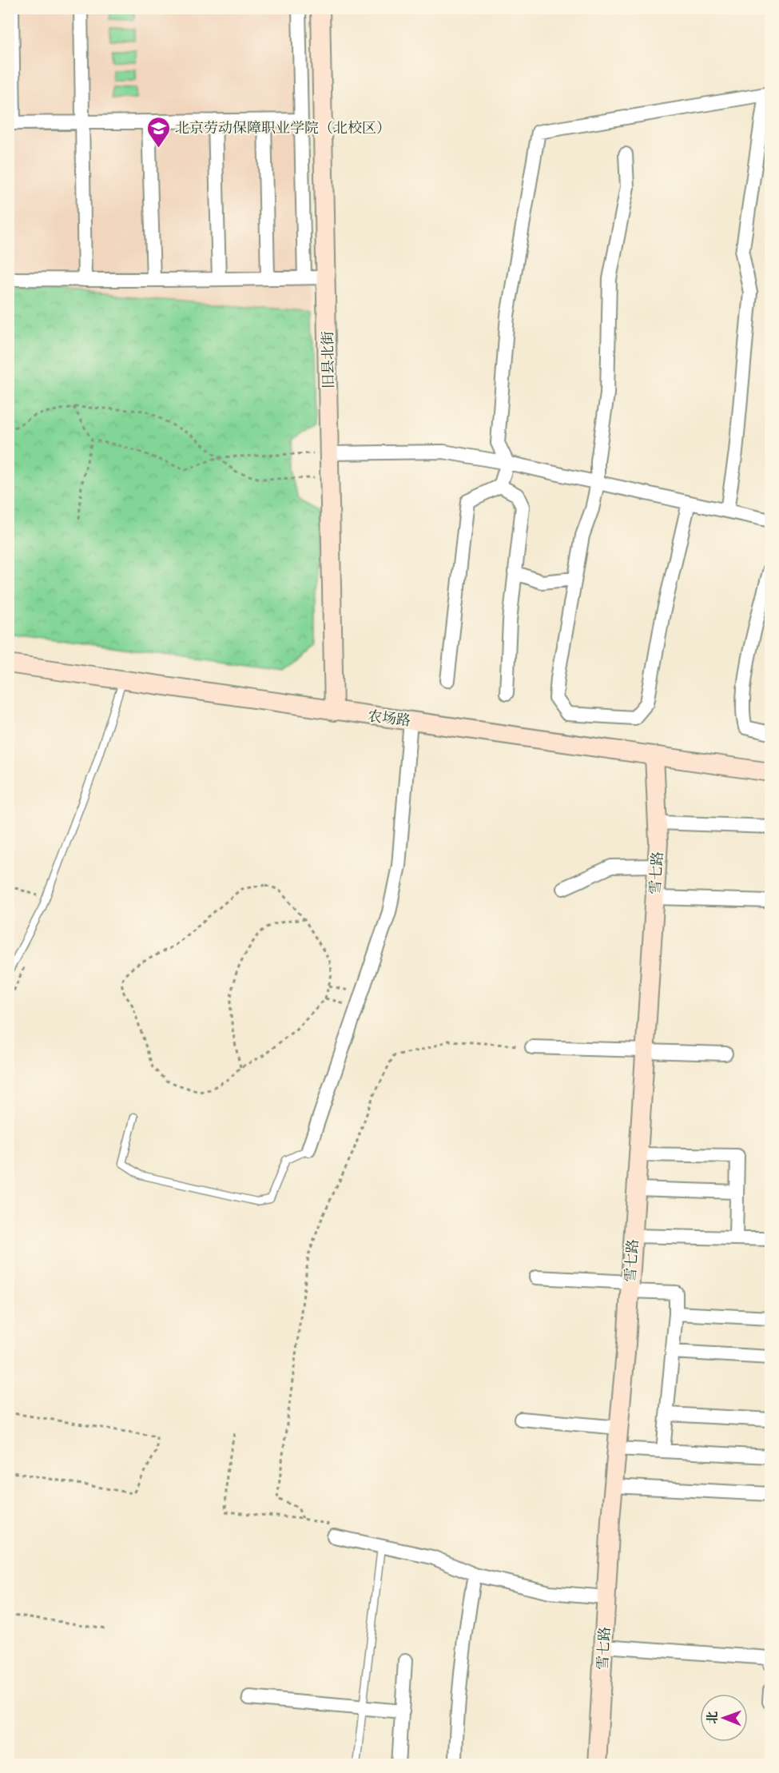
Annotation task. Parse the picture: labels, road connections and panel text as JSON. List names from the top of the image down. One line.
{"streets":{"street":["旧县北街","农场路","雪七路"]},"crossings":[["旧县北街","农场路"],["农场路","雪七路"]],"places":{"school or university":["北京劳动保障职业学院（北校区）"]},"north":"left"}
